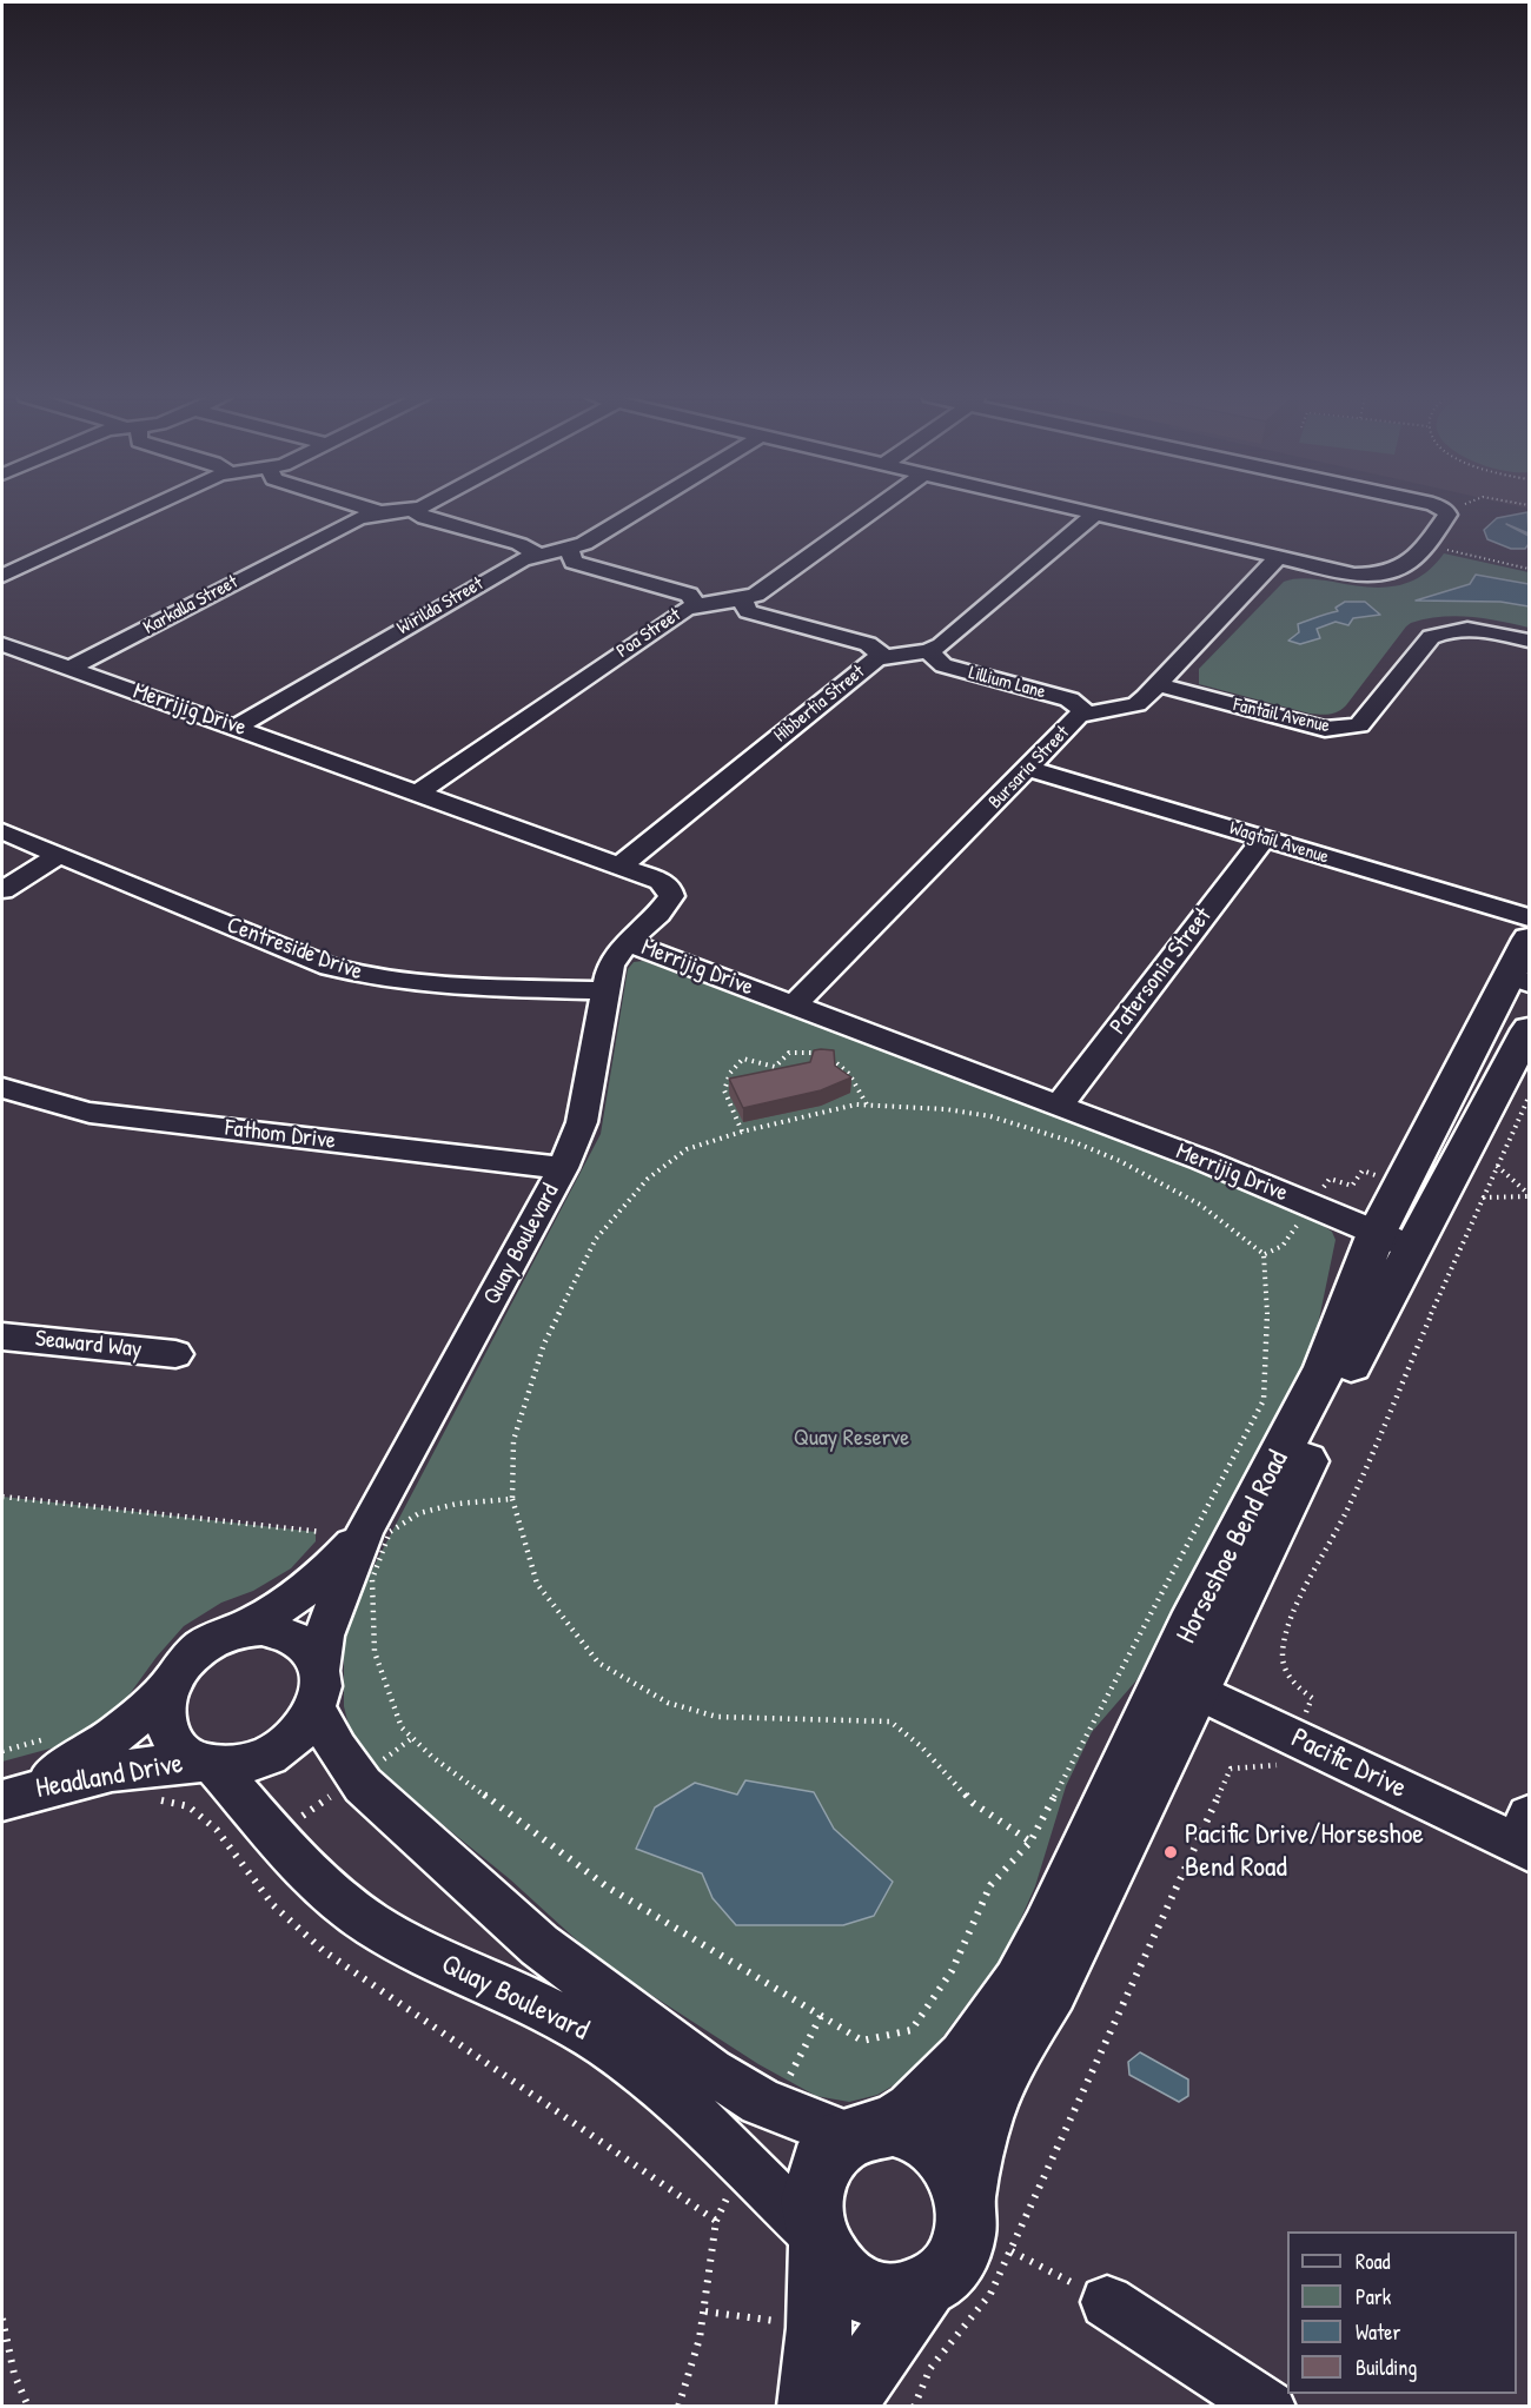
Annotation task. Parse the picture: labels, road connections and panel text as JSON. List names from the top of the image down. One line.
{"streets":{"street":["Karkalla Street","Wirilda Street","Poa Street","Lillium Lane","Hibbertia Street","Merrijig Drive","Fantail Avenue","Bursaria Street","Wagtail Avenue","Centreside Drive","Patersonia Street","Fathom Drive","Quay Boulevard","Seaward Way","Horseshoe Bend Road","Pacific Drive","Headland Drive"]},"crossings":[["Karkalla Street","Merrijig Drive"],["Wirilda Street","Merrijig Drive"],["Poa Street","Merrijig Drive"],["Lillium Lane","Hibbertia Street"],["Lillium Lane","Bursaria Street"],["Hibbertia Street","Merrijig Drive"],["Merrijig Drive","Bursaria Street"],["Merrijig Drive","Patersonia Street"],["Merrijig Drive","Quay Boulevard"],["Merrijig Drive","Horseshoe Bend Road"],["Fantail Avenue","Bursaria Street"],["Bursaria Street","Wagtail Avenue"],["Wagtail Avenue","Patersonia Street"],["Centreside Drive","Quay Boulevard"],["Fathom Drive","Quay Boulevard"],["Quay Boulevard","Horseshoe Bend Road"],["Quay Boulevard","Headland Drive"],["Horseshoe Bend Road","Pacific Drive"]],"parks":["Quay Reserve"],"places":["Pacific Drive/Horseshoe Bend Road"],"legend":["Road","Park","Water","Building"]}
